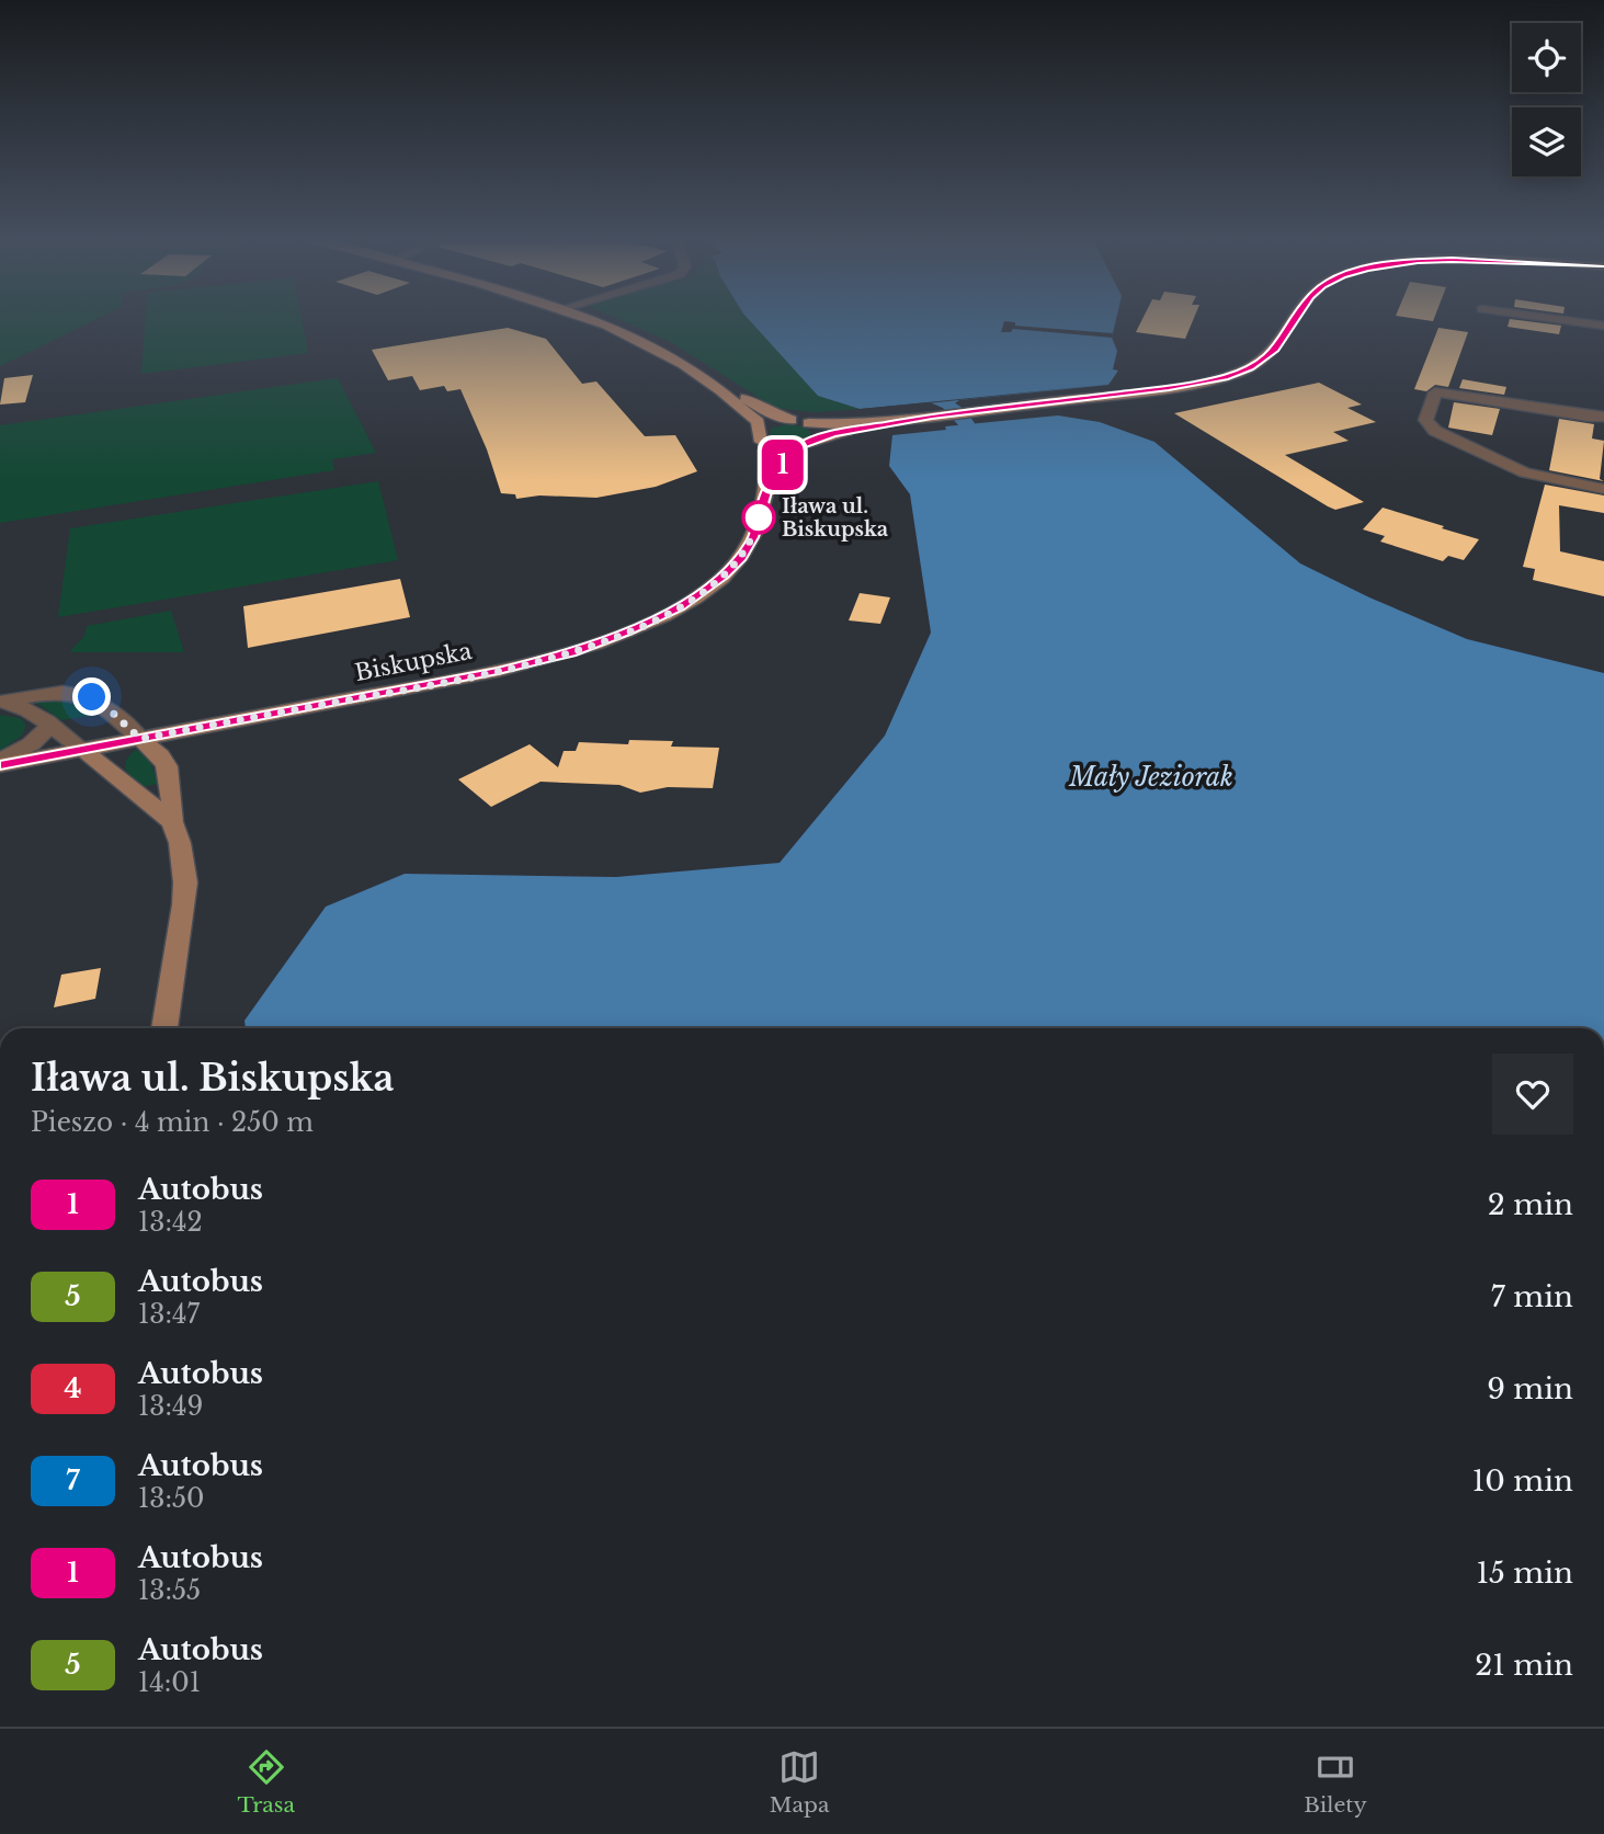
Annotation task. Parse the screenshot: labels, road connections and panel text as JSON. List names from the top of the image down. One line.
{"streets":{"street":["Biskupska"]},"water":["Mały Jeziorak"],"places":["Iława ul. Biskupska"],"lines":["bus line 1"],"page":{"on_map":"1","heading":["Iława ul. Biskupska","Pieszo · 4 min · 250 m"],"list":[{"mark":"1","name":"Autobus","note":"13:42","value":"2 min"},{"mark":"5","name":"Autobus","note":"13:47","value":"7 min"},{"mark":"4","name":"Autobus","note":"13:49","value":"9 min"},{"mark":"7","name":"Autobus","note":"13:50","value":"10 min"},{"mark":"1","name":"Autobus","note":"13:55","value":"15 min"},{"mark":"5","name":"Autobus","note":"14:01","value":"21 min"}],"tabs":["Trasa","Mapa","Bilety"]}}
